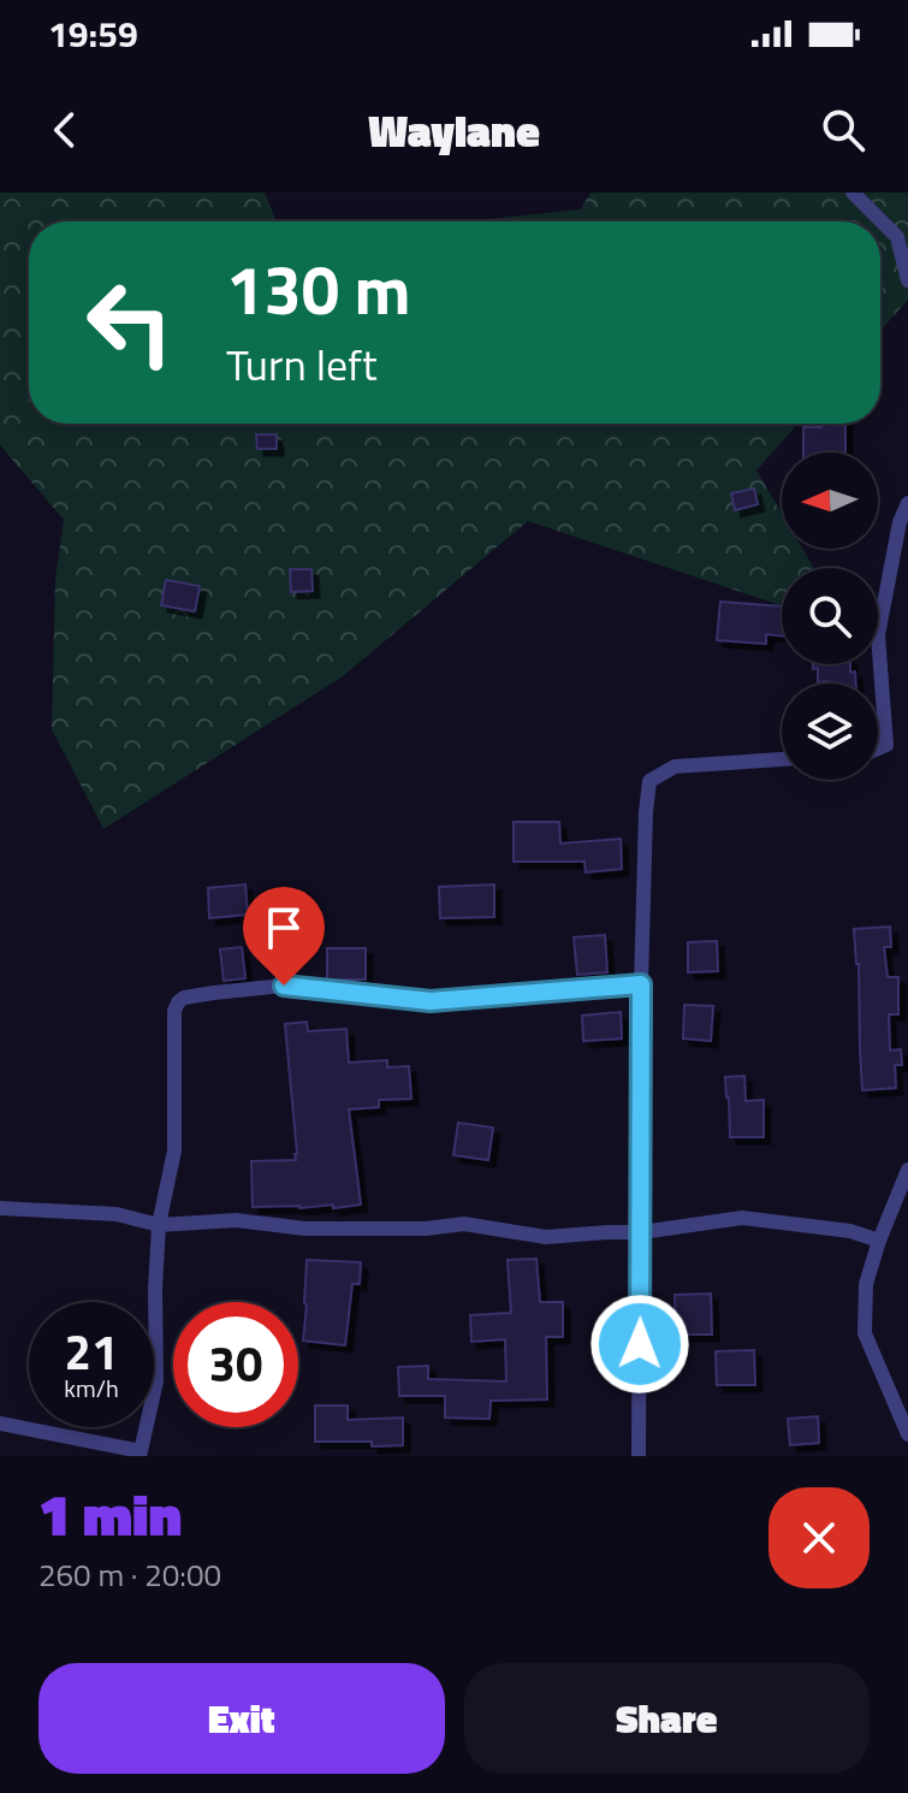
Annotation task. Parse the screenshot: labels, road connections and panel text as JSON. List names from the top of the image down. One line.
{"north":"left","page":{"status":"19:59","header":"Waylane","turn":["130 m","Turn left"],"speed":"21 km/h","limit":"30","heading":["1 min","260 m · 20:00"],"buttons":["Exit","Share"]}}
